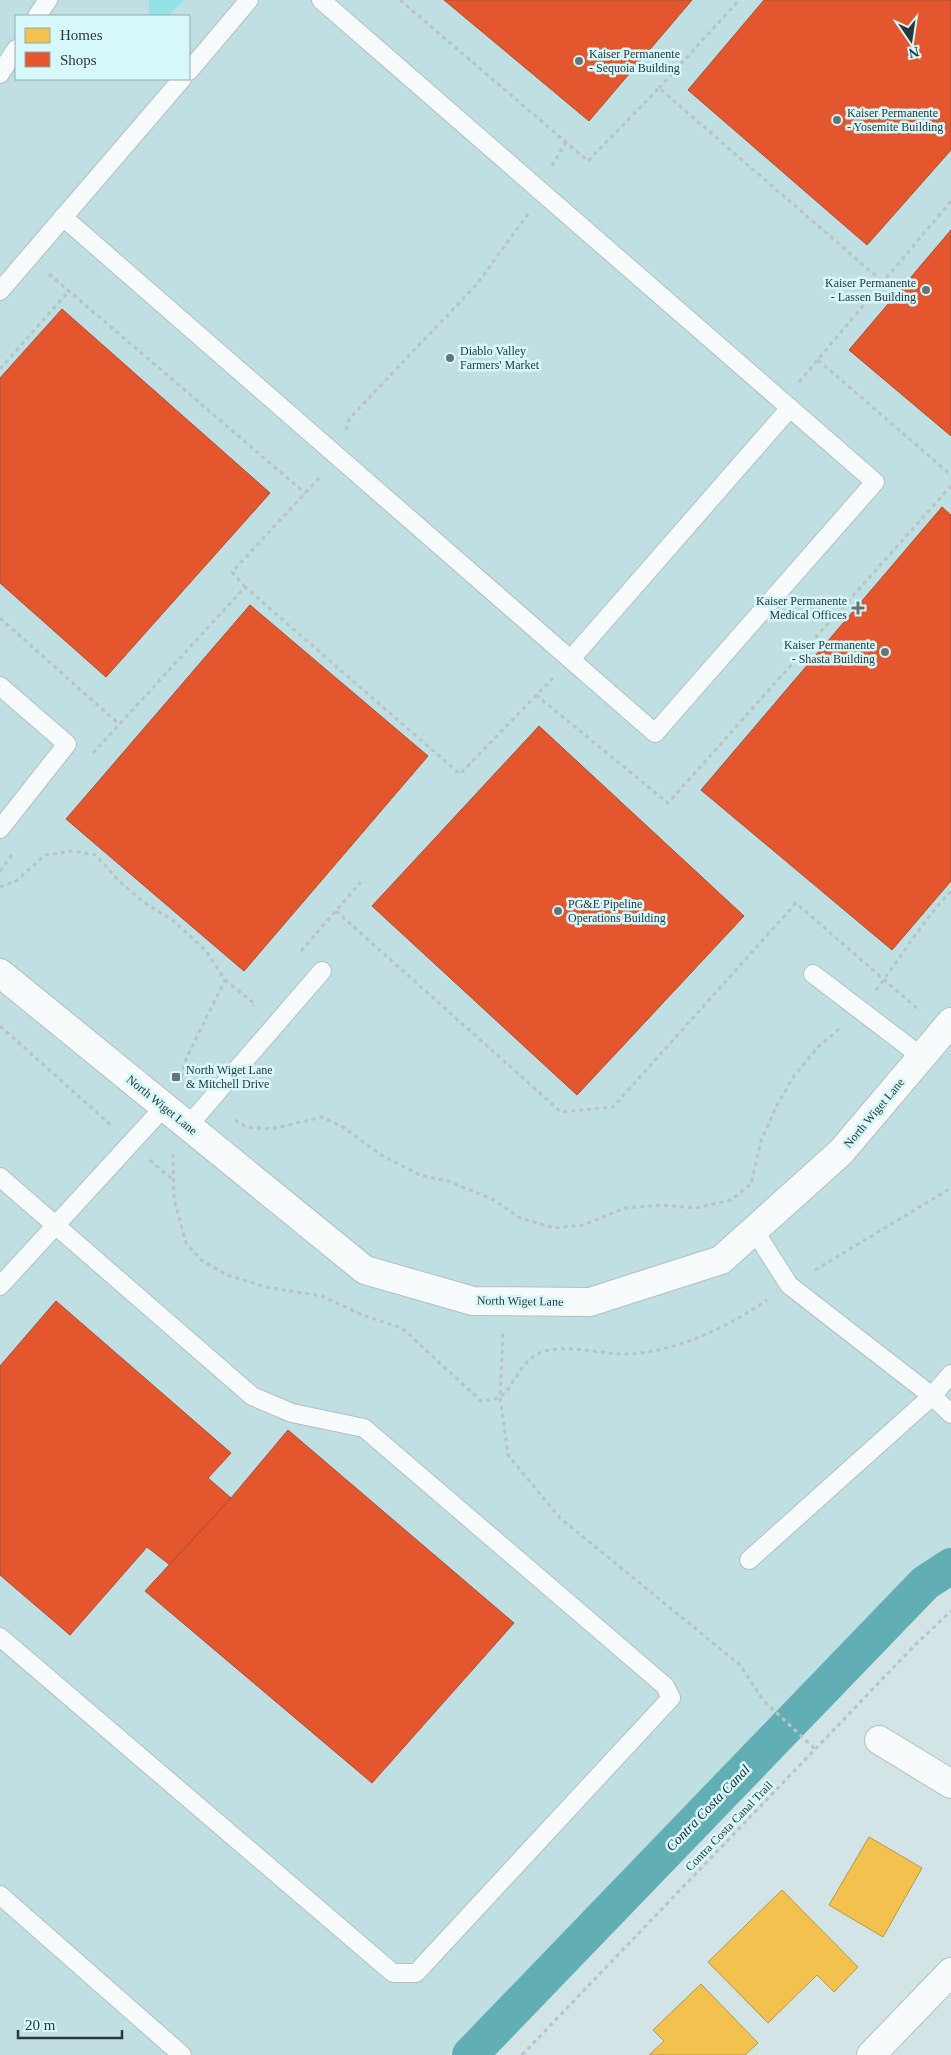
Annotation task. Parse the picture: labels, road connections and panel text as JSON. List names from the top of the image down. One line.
{"streets":{"street":["North Wiget Lane"],"path":["Contra Costa Canal Trail"]},"water":["Contra Costa Canal"],"places":{"other":["Kaiser Permanente - Sequoia Building","Kaiser Permanente - Yosemite Building","Kaiser Permanente - Lassen Building","Diablo Valley Farmers' Market","Kaiser Permanente - Shasta Building","PG&E Pipeline Operations Building"],"health":["Kaiser Permanente Medical Offices"],"transit":["North Wiget Lane & Mitchell Drive"]},"legend":["Homes","Shops"],"scale_bar":"20 m","north":"bottom"}
